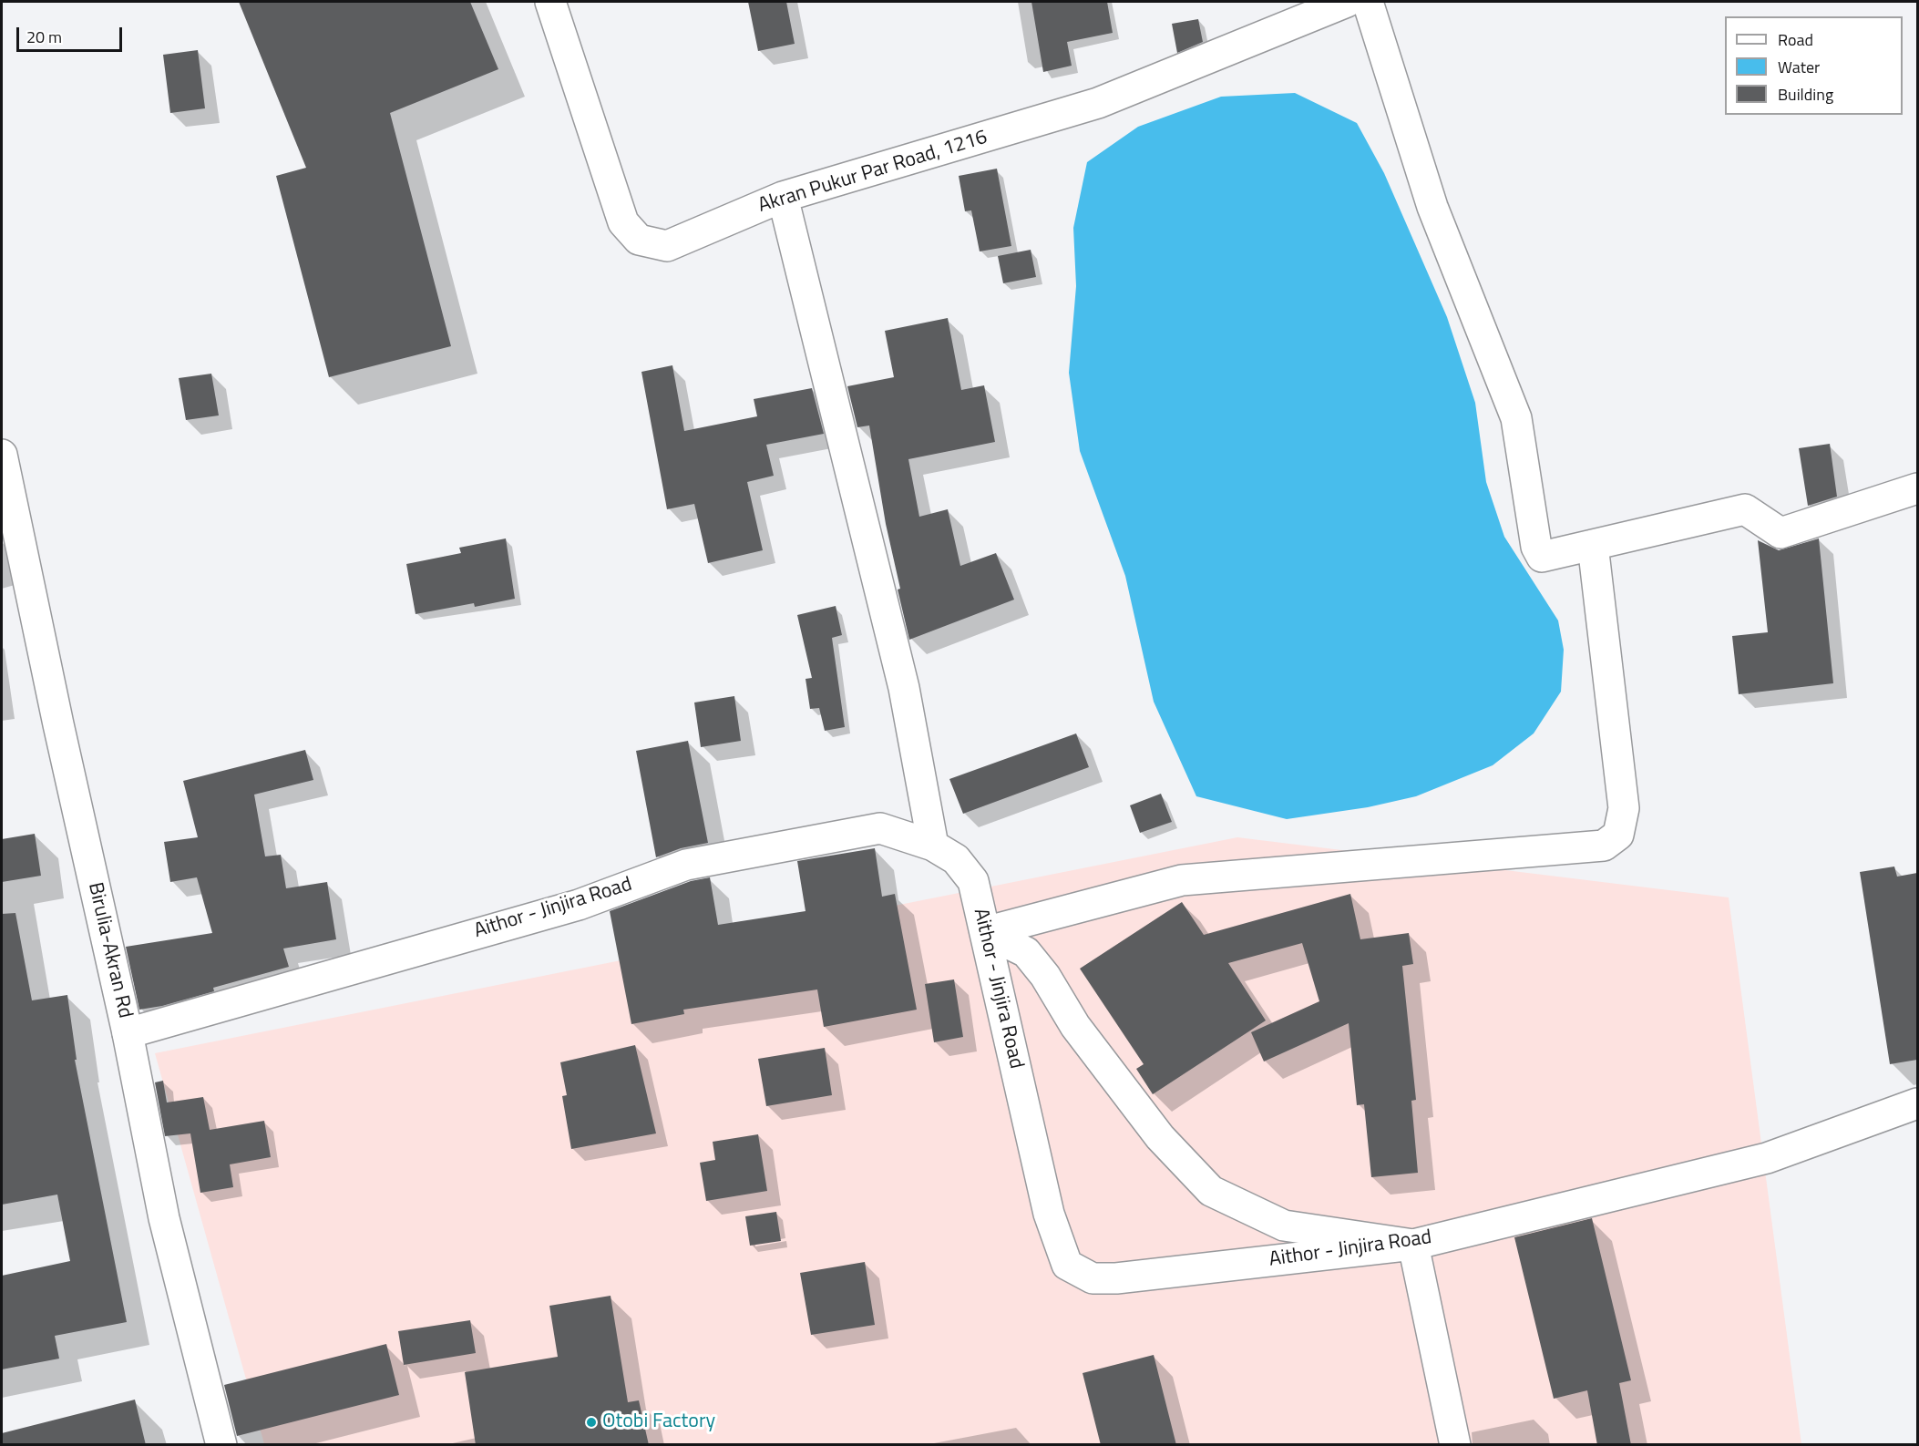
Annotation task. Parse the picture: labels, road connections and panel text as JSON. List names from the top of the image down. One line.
{"streets":{"main road":["Akran Pukur Par Road, 1216","Aithor - Jinjira Road","Birulia-Akran Rd"]},"crossings":[["Aithor - Jinjira Road","Birulia-Akran Rd"]],"places":["Otobi Factory"],"legend":["Road","Water","Building"],"scale_bar":"20 m"}
